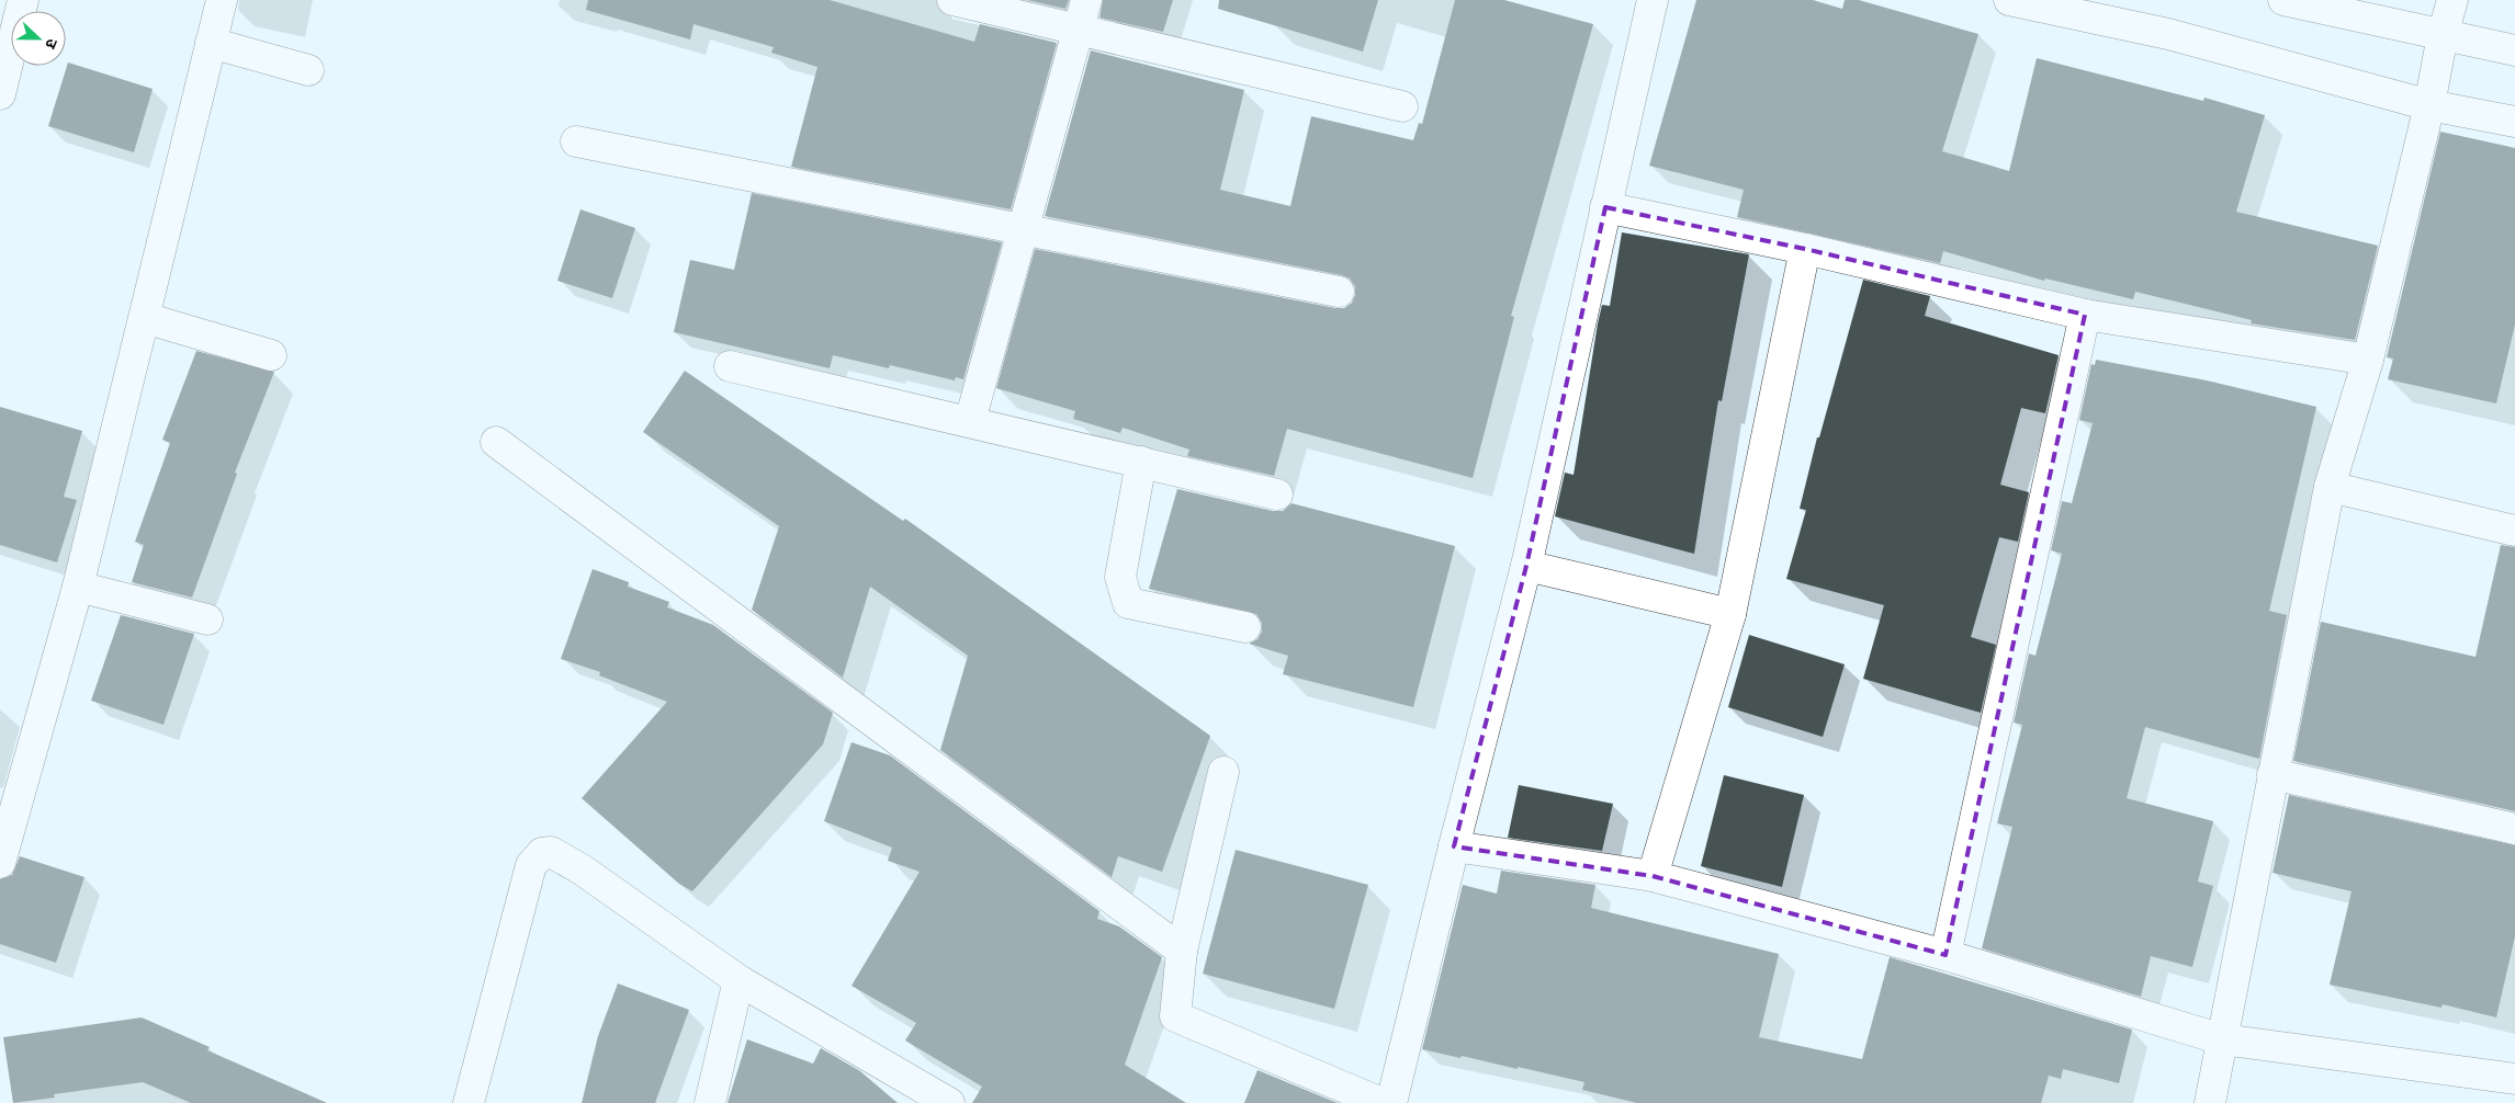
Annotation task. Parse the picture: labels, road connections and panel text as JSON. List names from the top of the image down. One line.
{"north":"right"}
